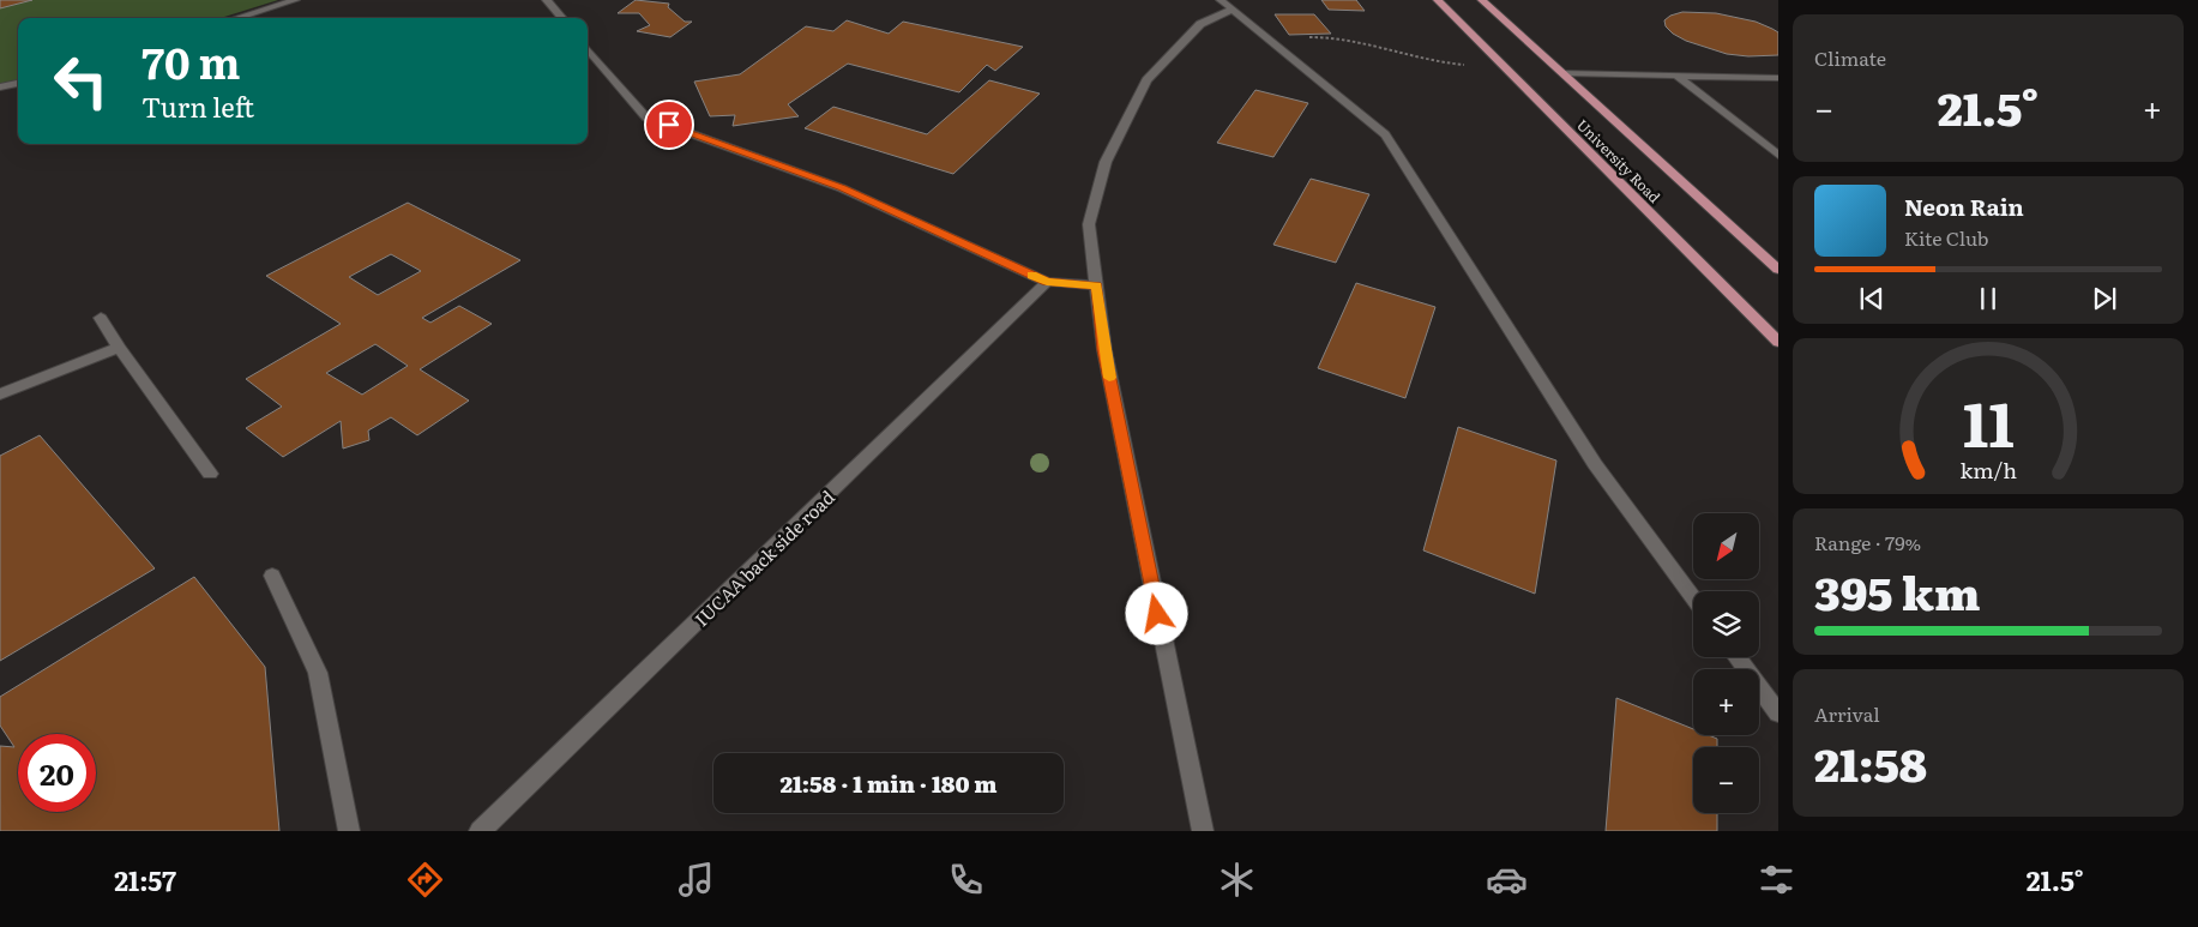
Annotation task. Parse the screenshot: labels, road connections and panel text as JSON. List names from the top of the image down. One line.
{"streets":{"main road":["University Road"],"lane":["IUCAA back side road"]},"north":"bottom left","page":{"tile":["Climate",["Range · 79%","395 km"],["Arrival","21:58"]],"turn":["70 m","Turn left"],"heat":["−","21.5°","+"],"song":["Neon Rain","Kite Club"],"map_buttons":["+","−"],"limit":"20","trip":"21:58 · 1 min · 180 m","tabs":["21:57","21.5°"],"gauge":["11","km/h"]}}
